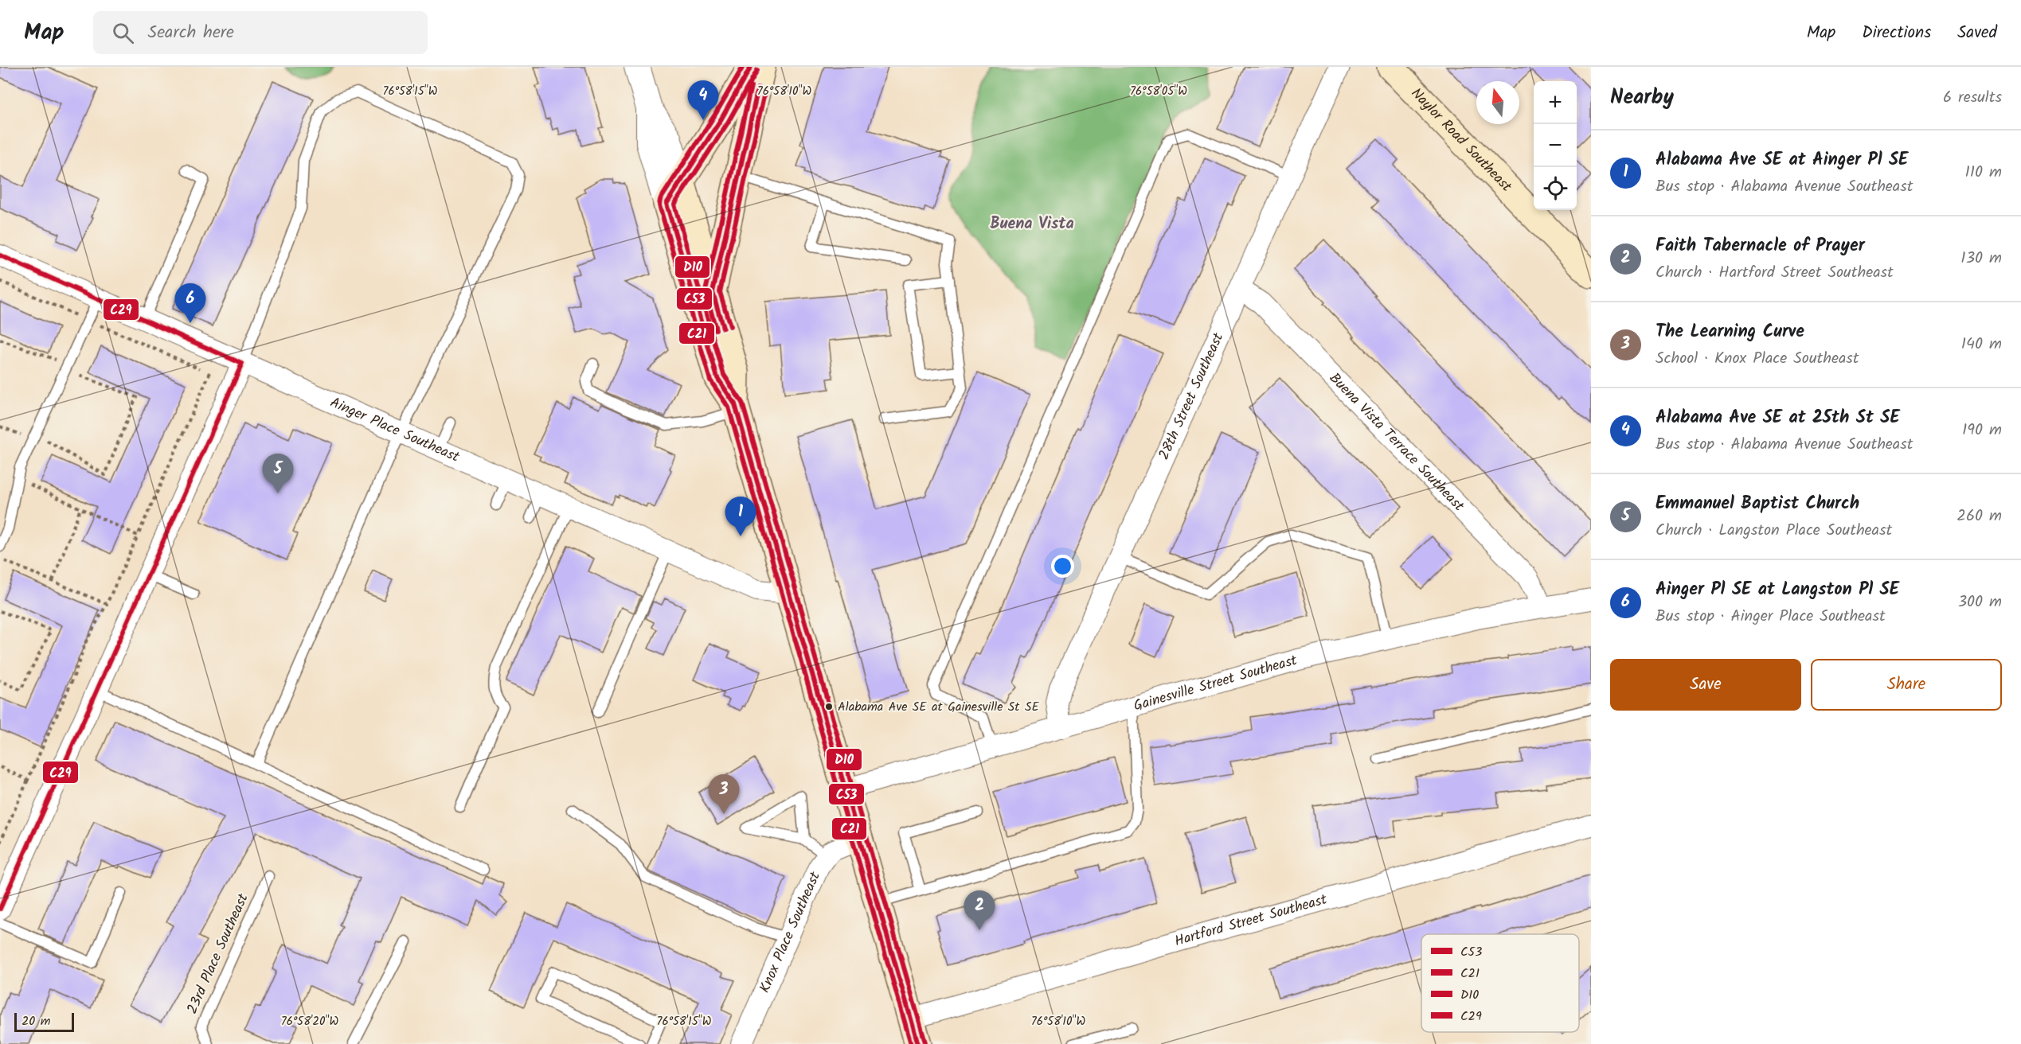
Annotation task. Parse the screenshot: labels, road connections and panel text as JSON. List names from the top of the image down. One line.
{"streets":{"main road":["Naylor Road Southeast"],"street":["28th Street Southeast","Ainger Place Southeast","Buena Vista Terrace Southeast","Gainesville Street Southeast","Hartford Street Southeast","Knox Place Southeast"],"lane":["23rd Place Southeast"]},"crossings":[["28th Street Southeast","Buena Vista Terrace Southeast"],["28th Street Southeast","Gainesville Street Southeast"],["Buena Vista Terrace Southeast","Gainesville Street Southeast"]],"districts":["Buena Vista"],"places":["Alabama Ave SE at Gainesville St SE"],"lines":["transit line C53","transit line C21","transit line D10","transit line C29"],"legend":["C53","C21","D10","C29"],"scale_bar":"20 m","north":"top","page":{"header":"Map","search":"Search here","nav":["Map","Directions","Saved"],"heading":["Nearby","6 results"],"pins":["4","6","5","1","3","2"],"map_buttons":["+","−"],"list":[{"mark":"1","name":"Alabama Ave SE at Ainger Pl SE","note":"Bus stop · Alabama Avenue Southeast","value":"110 m"},{"mark":"2","name":"Faith Tabernacle of Prayer","note":"Church · Hartford Street Southeast","value":"130 m"},{"mark":"3","name":"The Learning Curve","note":"School · Knox Place Southeast","value":"140 m"},{"mark":"4","name":"Alabama Ave SE at 25th St SE","note":"Bus stop · Alabama Avenue Southeast","value":"190 m"},{"mark":"5","name":"Emmanuel Baptist Church","note":"Church · Langston Place Southeast","value":"260 m"},{"mark":"6","name":"Ainger Pl SE at Langston Pl SE","note":"Bus stop · Ainger Place Southeast","value":"300 m"}],"buttons":["Save","Share"],"scale":"20 m"},"coordinates":["76°58'15\"W","76°58'10\"W","76°58'05\"W","76°58'20\"W"]}
